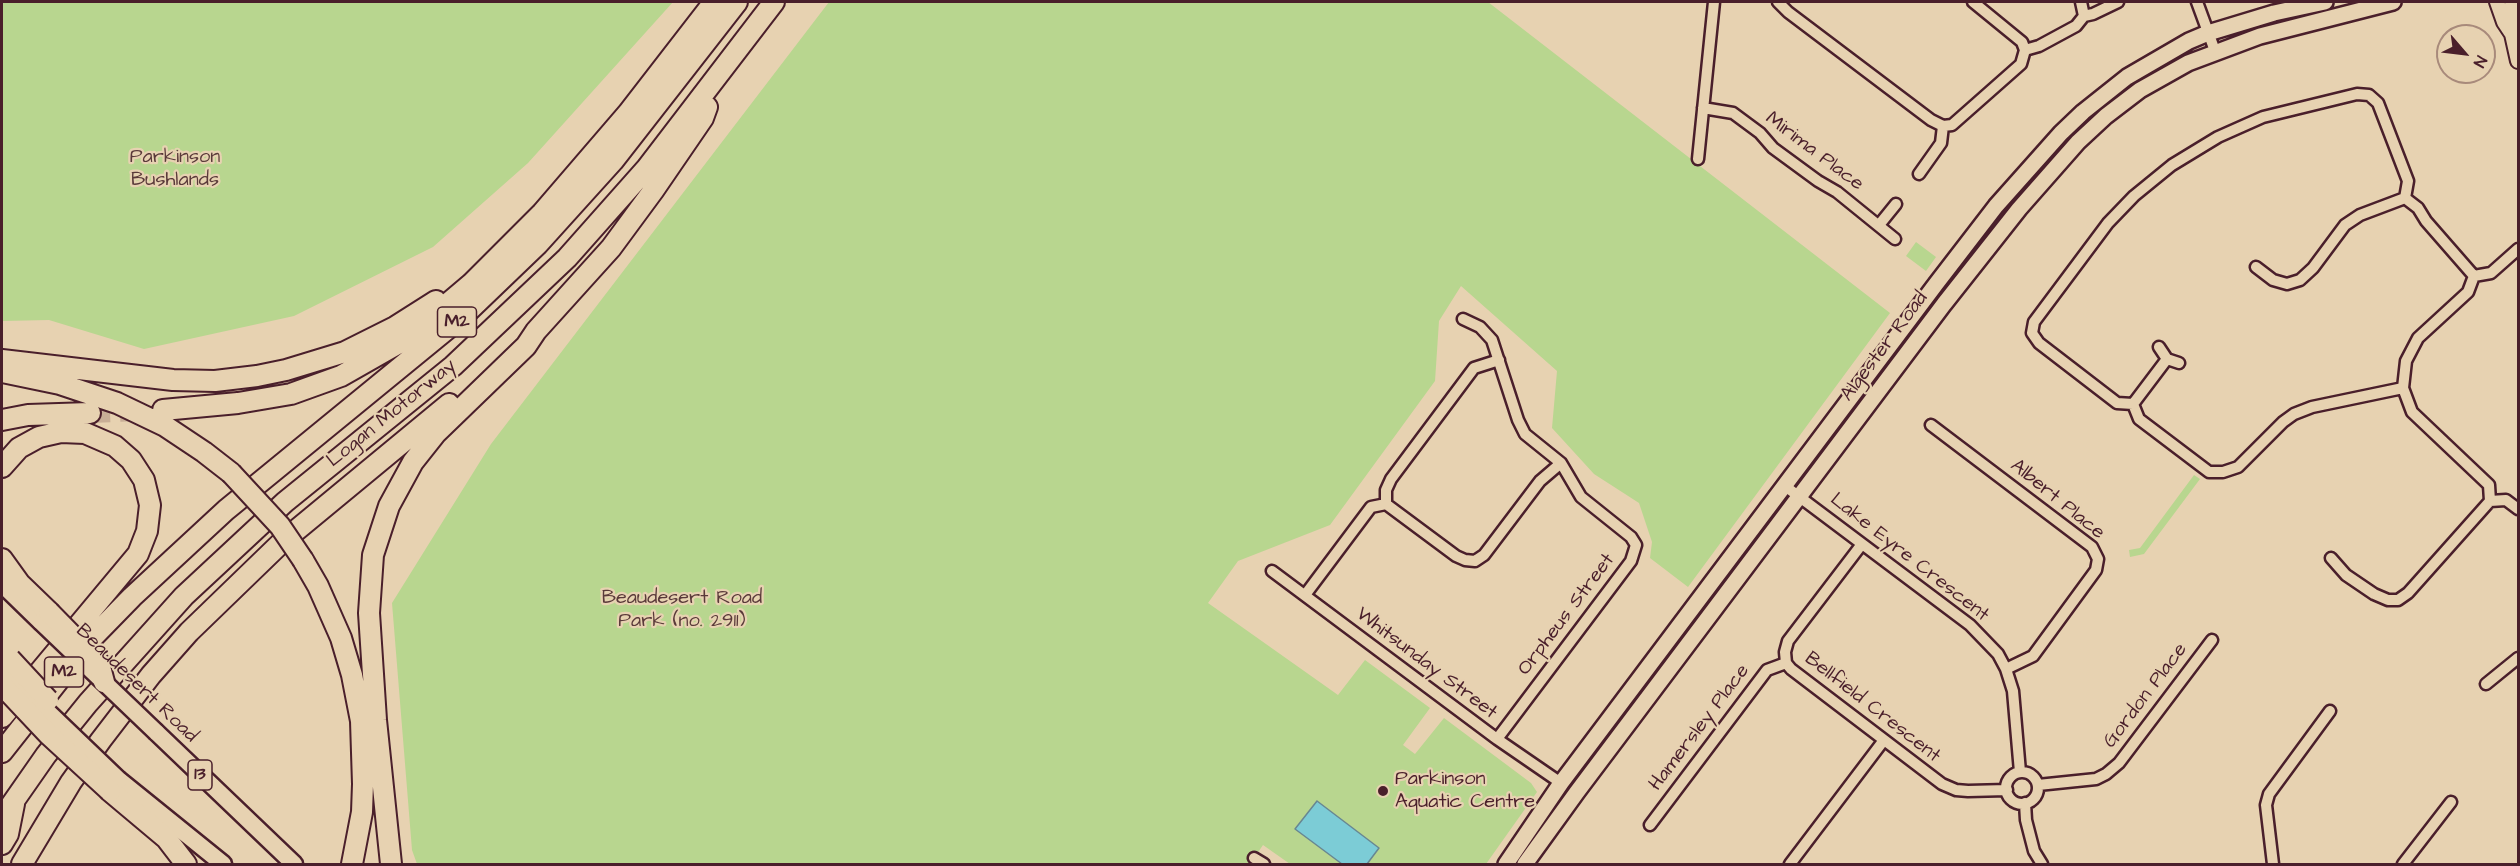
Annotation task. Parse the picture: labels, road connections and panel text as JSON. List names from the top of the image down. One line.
{"streets":{"highway":["M2","Logan Motorway","Beaudesert Road","13"],"main road":["Algester Road"],"street":["Mirima Place","Albert Place","Lake Eyre Crescent","Orpheus Street","Whitsunday Street","Gordon Place","Bellfield Crescent","Hamersley Place"]},"crossings":[["M2","Logan Motorway"],["Algester Road","Lake Eyre Crescent"],["Algester Road","Whitsunday Street"],["Albert Place","Lake Eyre Crescent"],["Lake Eyre Crescent","Gordon Place"],["Lake Eyre Crescent","Bellfield Crescent"],["Orpheus Street","Whitsunday Street"],["Gordon Place","Bellfield Crescent"],["Bellfield Crescent","Hamersley Place"]],"parks":["Parkinson Bushlands","Beaudesert Road Park (no. 2911)"],"places":["Parkinson Aquatic Centre"],"north":"bottom right"}
